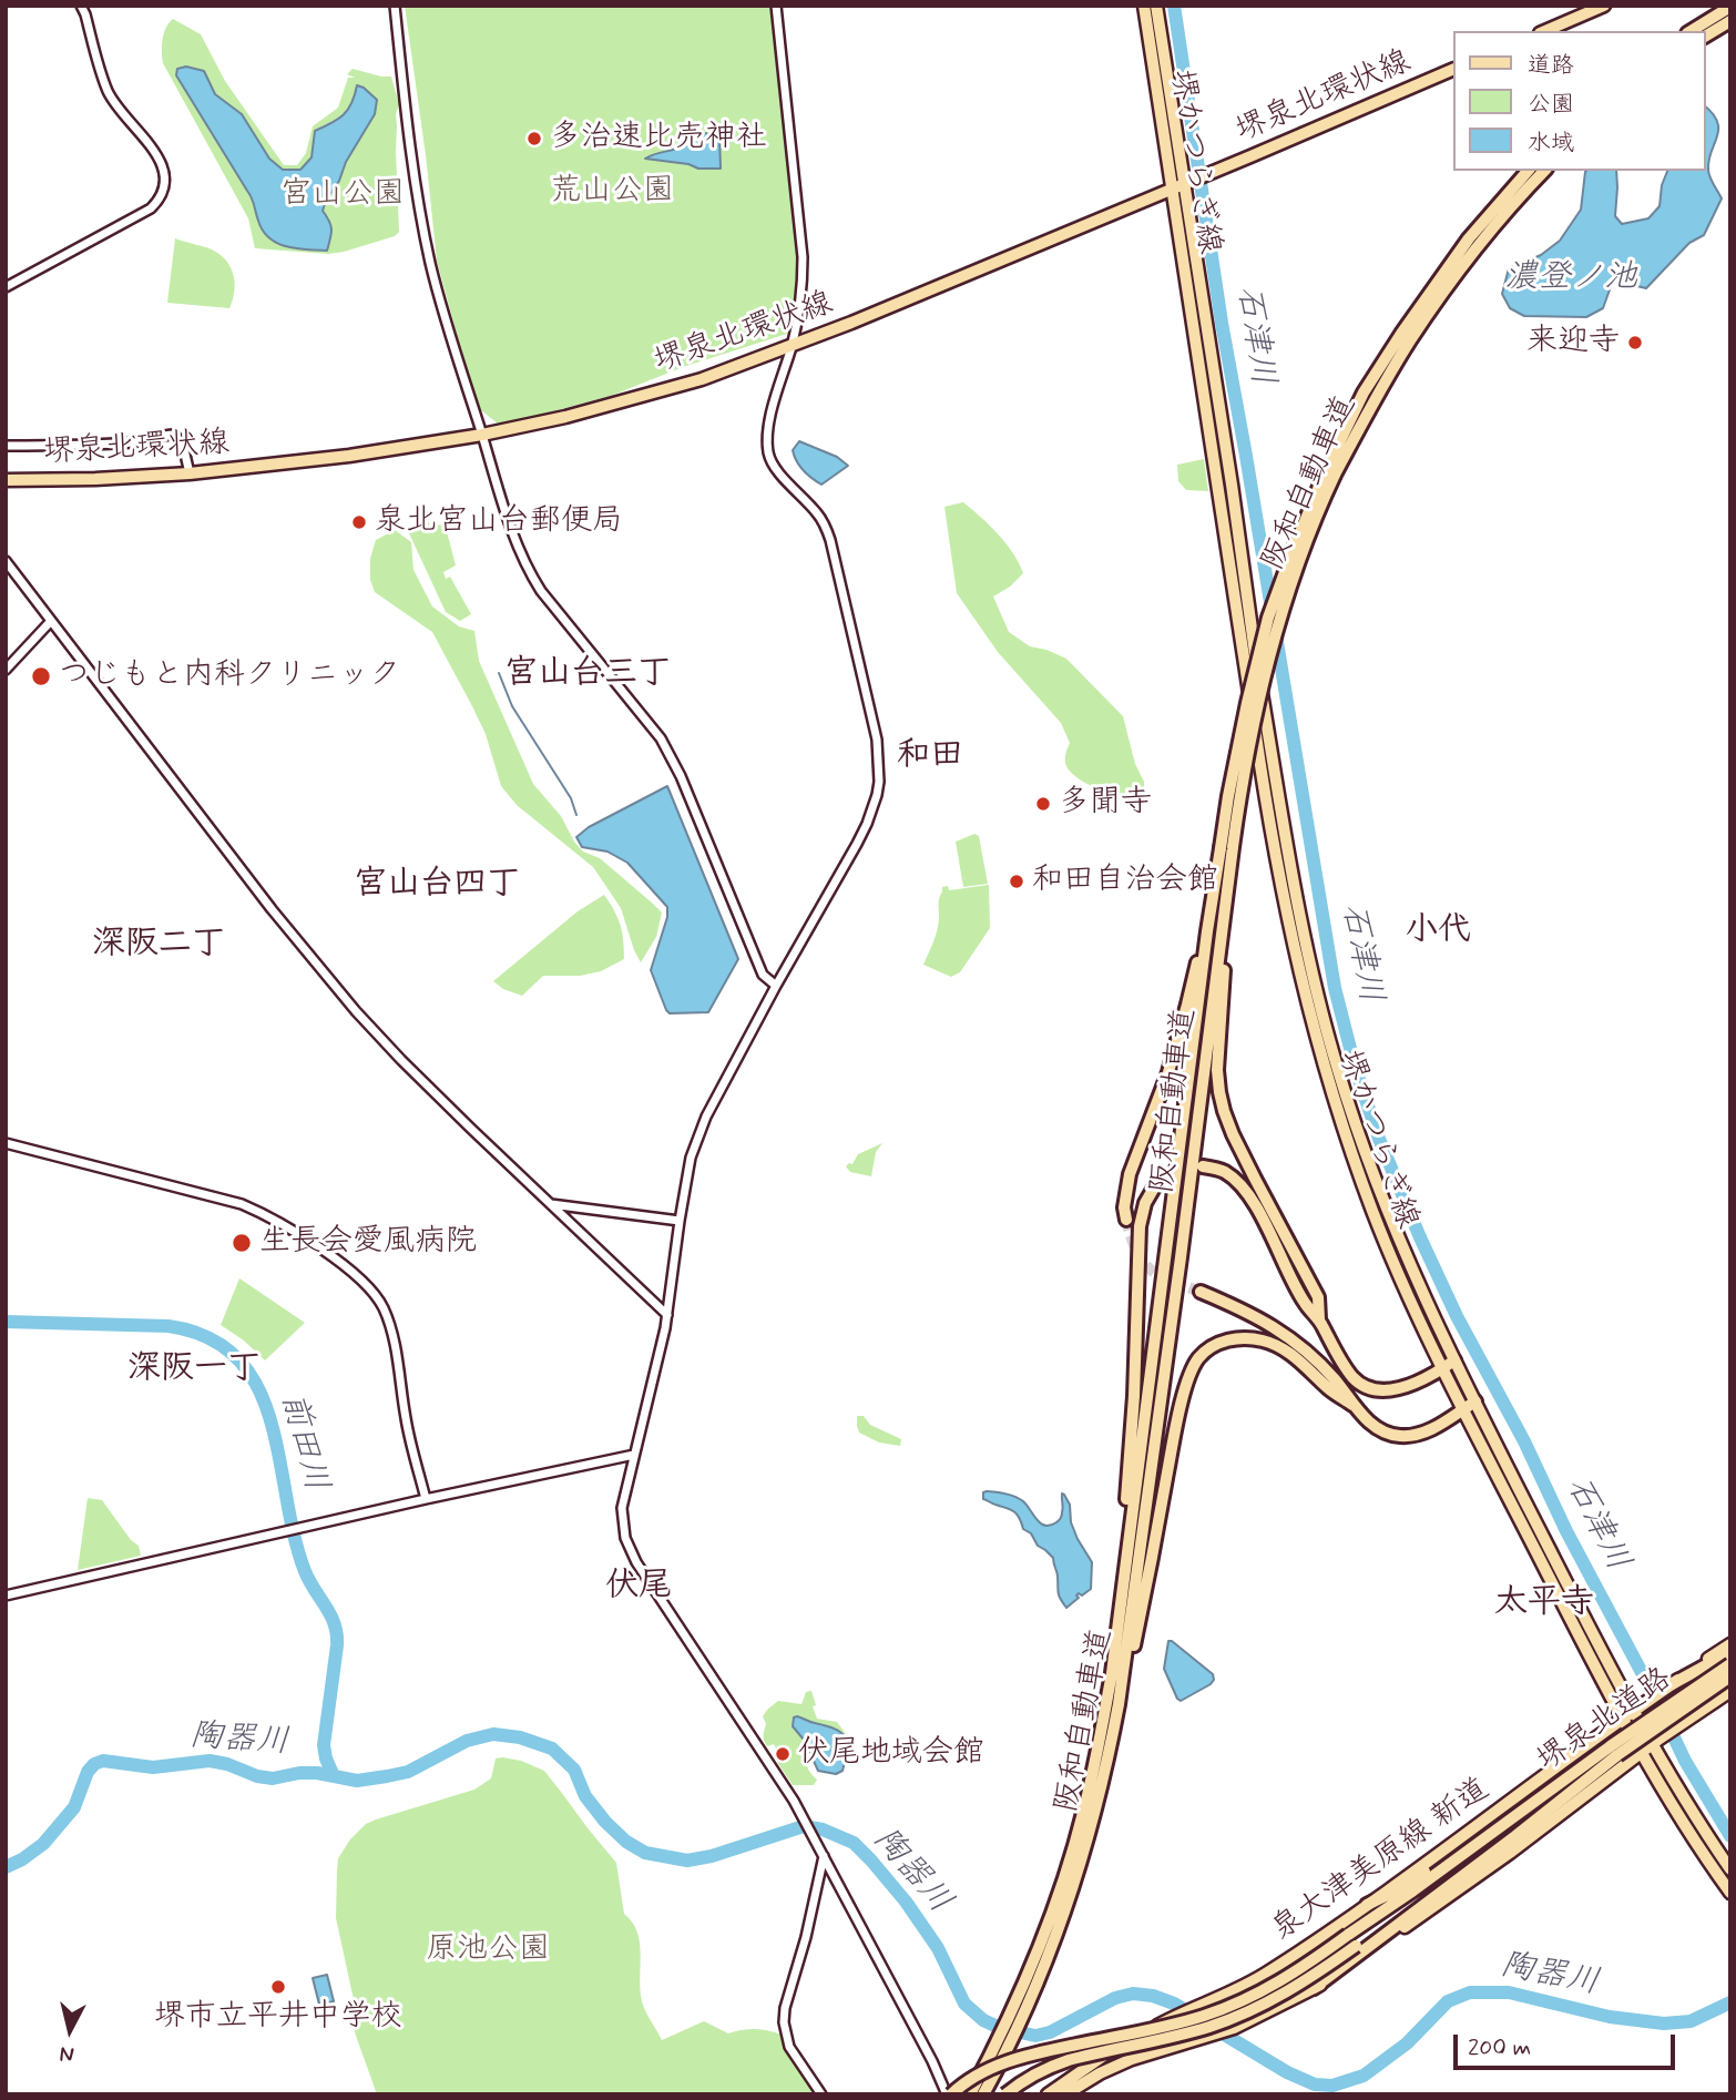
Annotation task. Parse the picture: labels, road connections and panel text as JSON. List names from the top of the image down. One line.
{"streets":{"highway":["阪和自動車道","堺泉北道路"],"main road":["堺泉北環状線","堺かつらぎ線","泉大津美原線 新道"]},"crossings":[["堺泉北環状線","堺かつらぎ線"],["堺かつらぎ線","泉大津美原線 新道"]],"districts":["宮山台三丁","和田","宮山台四丁","小代","深阪二丁","深阪一丁","伏尾","太平寺"],"water":["濃登ノ池","石津川","前田川","陶器川"],"parks":["荒山公園","宮山公園","原池公園"],"places":["多治速比売神社","来迎寺","泉北宮山台郵便局","つじもと内科クリニック","多聞寺","和田自治会館","生長会愛風病院","伏尾地域会館","堺市立平井中学校"],"legend":["道路","公園","水域"],"scale_bar":"200 m","north":"bottom"}
